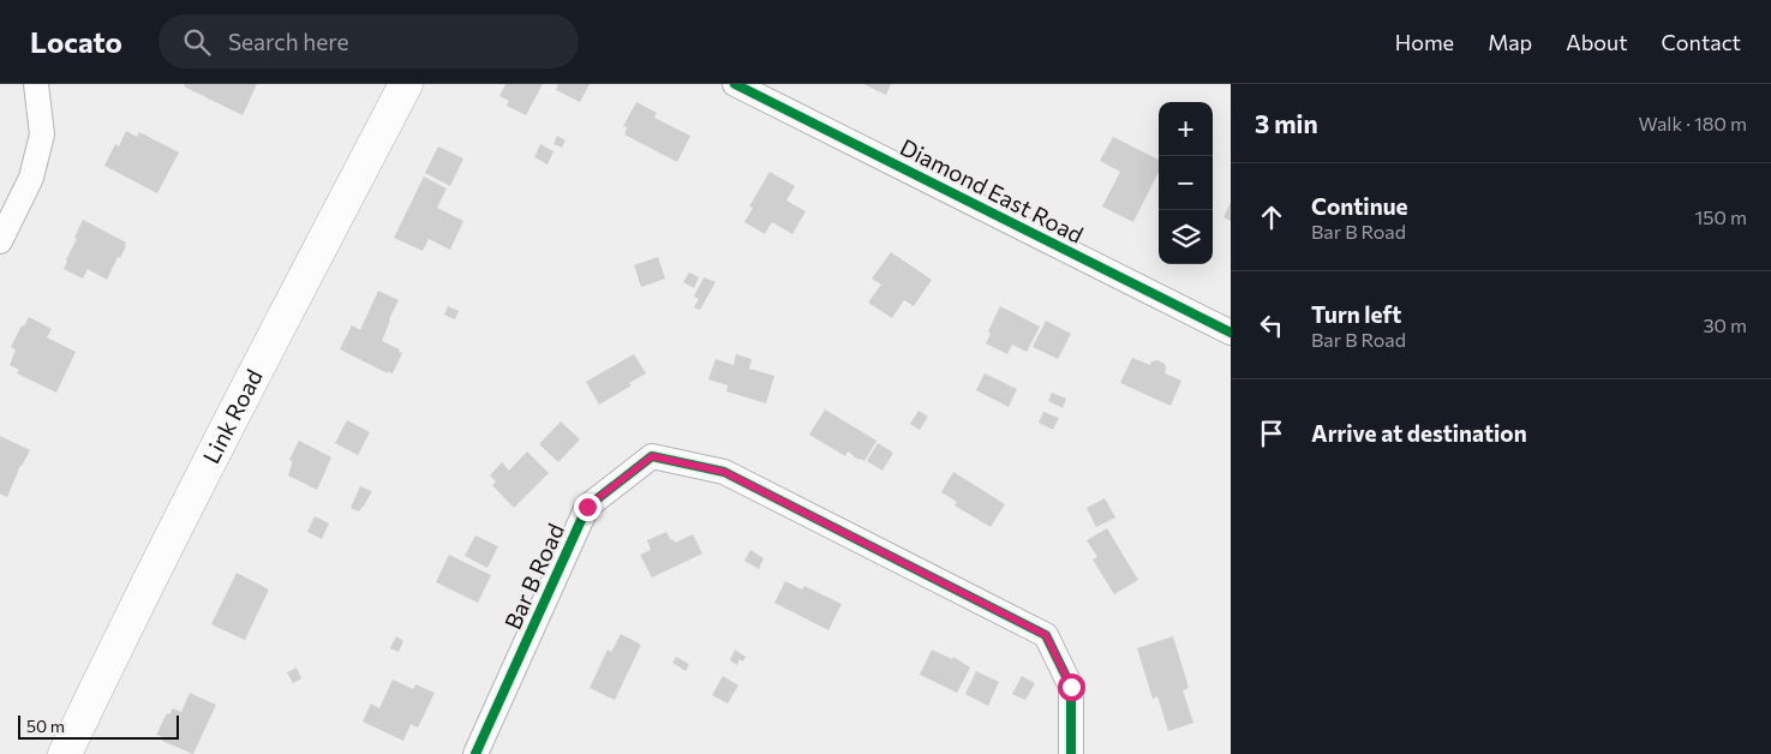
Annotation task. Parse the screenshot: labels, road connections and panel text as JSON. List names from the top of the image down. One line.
{"streets":{"main road":["Link Road"],"street":["Diamond East Road","Bar B Road"]},"scale_bar":"50 m","page":{"header":"Locato","search":"Search here","nav":["Home","Map","About","Contact"],"heading":["3 min","Walk · 180 m"],"map_buttons":["+","−"],"list":[["Continue","Bar B Road","150 m"],["Turn left","Bar B Road","30 m"],"Arrive at destination"],"scale":"50 m"}}
